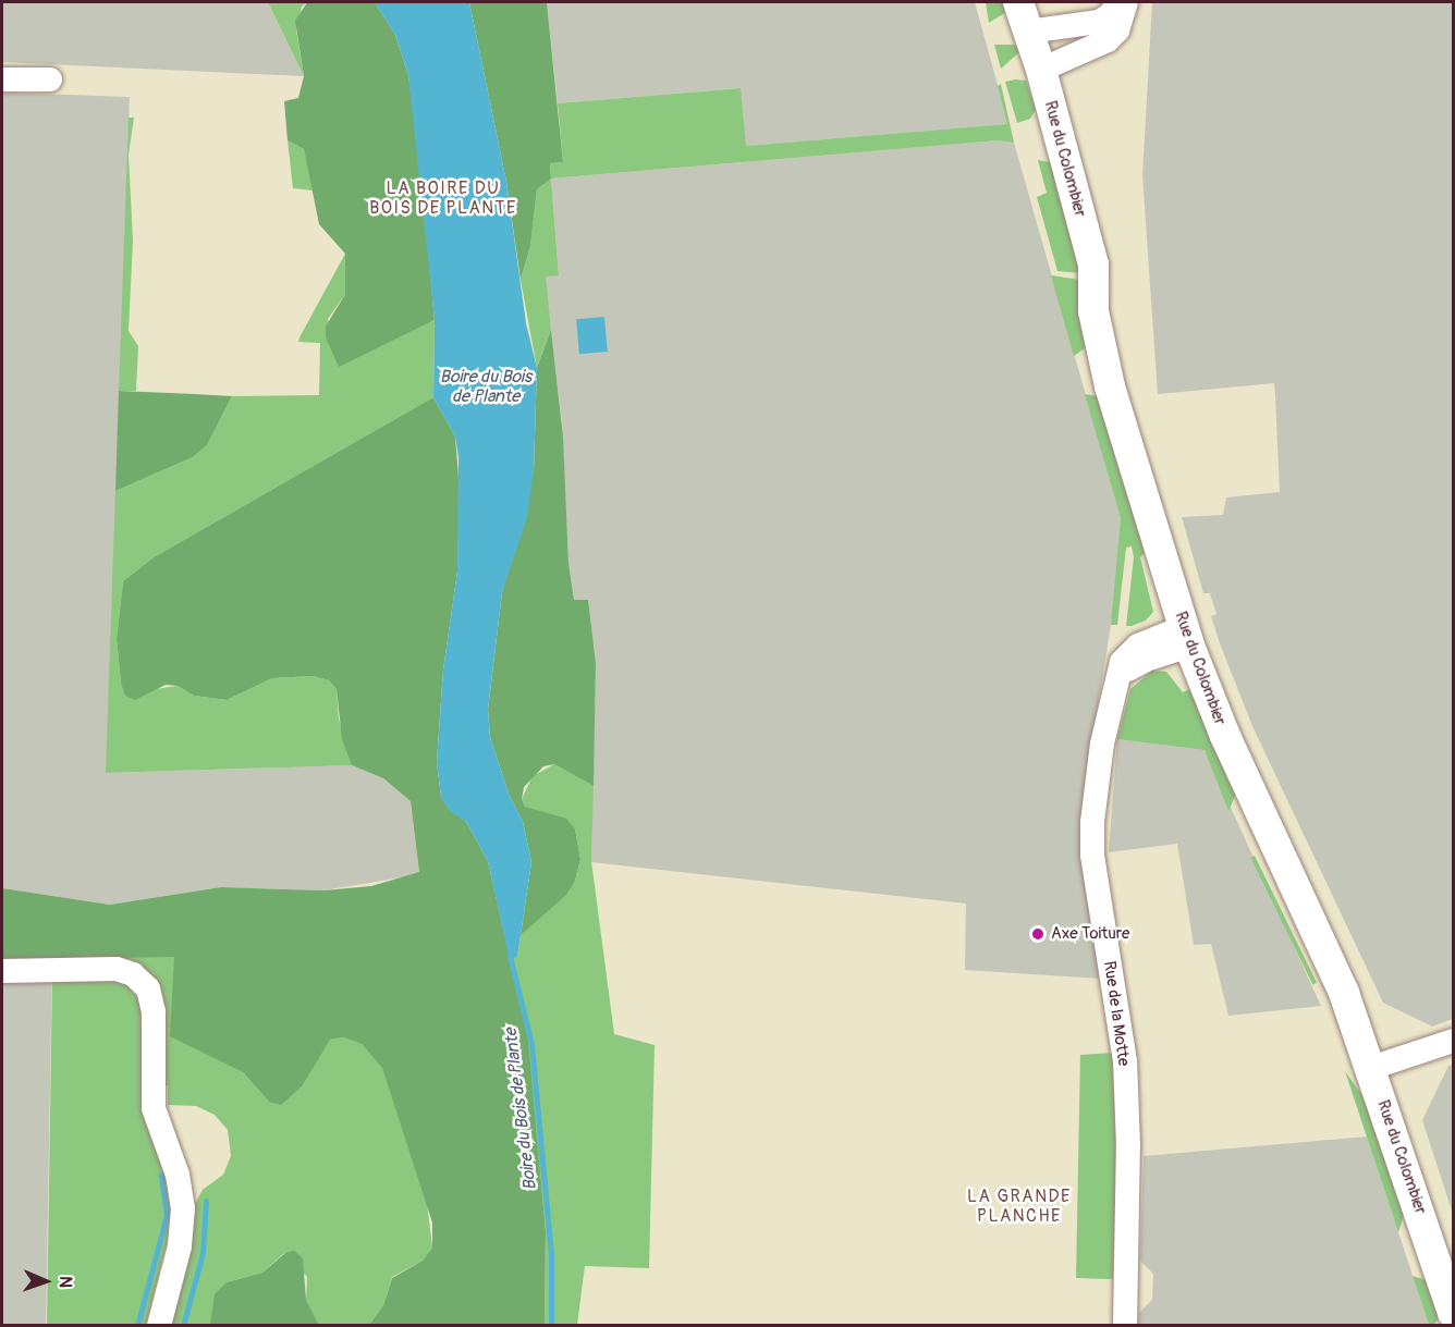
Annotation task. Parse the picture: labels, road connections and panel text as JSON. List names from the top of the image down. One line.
{"streets":{"main road":["Rue du Colombier"],"street":["Rue de la Motte"]},"crossings":[["Rue du Colombier","Rue de la Motte"]],"districts":["LA BOIRE DU BOIS DE PLANTE","LA GRANDE PLANCHE"],"water":["Boire du Bois de Plante"],"places":["Axe Toiture"],"north":"right"}
